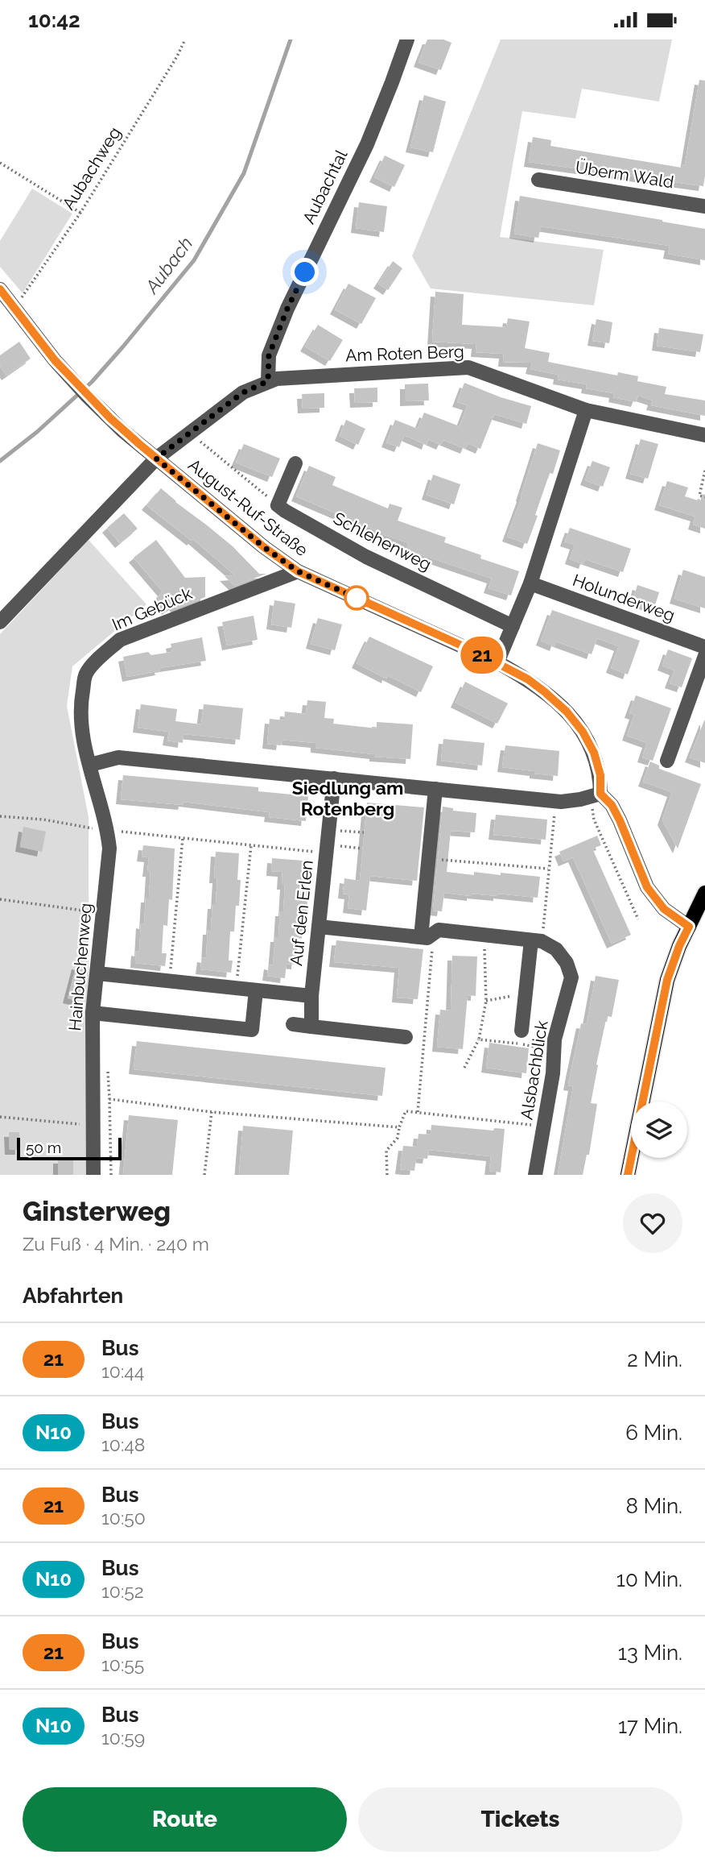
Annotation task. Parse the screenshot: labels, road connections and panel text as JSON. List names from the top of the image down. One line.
{"streets":{"street":["Überm Wald","Aubachtal","Am Roten Berg","August-Ruf-Straße","Schlehenweg","Holunderweg","Im Gebück","Auf den Erlen","Hainbuchenweg","Alsbachblick"],"path":["Aubachweg"]},"crossings":[["Aubachweg","August-Ruf-Straße"],["Aubachtal","Am Roten Berg"],["Am Roten Berg","August-Ruf-Straße"],["August-Ruf-Straße","Im Gebück"],["Im Gebück","Hainbuchenweg"]],"districts":["Siedlung am Rotenberg"],"water":["Aubach"],"lines":["bus line 21"],"scale_bar":"50 m","page":{"status":"10:42","on_map":"21","scale":"50 m","heading":[["Ginsterweg","Zu Fuß · 4 Min. · 240 m"],"Abfahrten"],"list":[{"mark":"21","name":"Bus","note":"10:44","value":"2 Min."},{"mark":"N10","name":"Bus","note":"10:48","value":"6 Min."},{"mark":"21","name":"Bus","note":"10:50","value":"8 Min."},{"mark":"N10","name":"Bus","note":"10:52","value":"10 Min."},{"mark":"21","name":"Bus","note":"10:55","value":"13 Min."},{"mark":"N10","name":"Bus","note":"10:59","value":"17 Min."}],"buttons":["Route","Tickets"]}}
